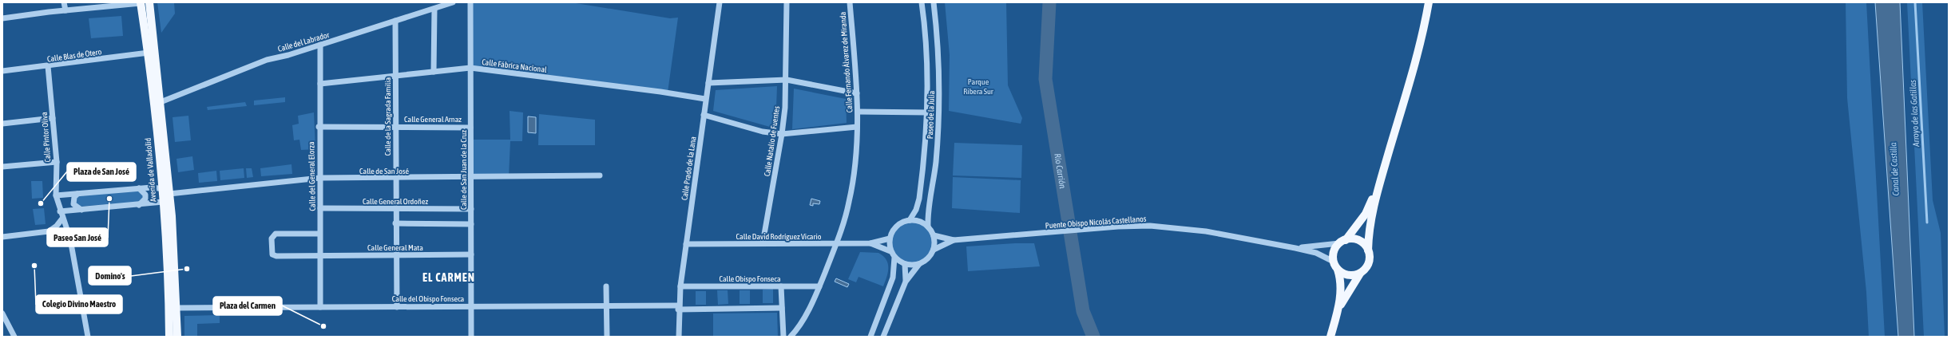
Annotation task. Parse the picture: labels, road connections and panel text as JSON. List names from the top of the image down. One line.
{"streets":{"main road":["Avenida de Valladolid"],"street":["Calle del Labrador","Calle Blas de Otero","Calle Fernando Álvarez de Miranda","Calle Fábrica Nacional","Paseo de la Julia","Calle de la Sagrada Familia","Calle General Arnaz","Calle Pintor Oliva","Calle Natalio de Fuentes","Calle Prado de la Lana","Calle de San Juan de la Cruz","Calle de San José","Calle del General Elorza","Calle General Ordoñez","Puente Obispo Nicolás Castellanos","Calle David Rodríguez Vicario","Calle General Mata","Calle Obispo Fonseca","Calle del Obispo Fonseca"]},"crossings":[["Calle del Labrador","Calle de la Sagrada Familia"],["Calle del Labrador","Avenida de Valladolid"],["Calle del Labrador","Calle del General Elorza"],["Calle Blas de Otero","Calle Pintor Oliva"],["Calle Blas de Otero","Avenida de Valladolid"],["Calle Fernando Álvarez de Miranda","Calle David Rodríguez Vicario"],["Calle Fernando Álvarez de Miranda","Calle Obispo Fonseca"],["Calle Fábrica Nacional","Calle de la Sagrada Familia"],["Calle Fábrica Nacional","Calle Prado de la Lana"],["Calle Fábrica Nacional","Calle de San Juan de la Cruz"],["Calle Fábrica Nacional","Calle del General Elorza"],["Paseo de la Julia","Puente Obispo Nicolás Castellanos"],["Paseo de la Julia","Calle David Rodríguez Vicario"],["Calle de la Sagrada Familia","Calle General Arnaz"],["Calle de la Sagrada Familia","Calle de San José"],["Calle de la Sagrada Familia","Calle General Ordoñez"],["Calle de la Sagrada Familia","Calle General Mata"],["Calle de la Sagrada Familia","Calle del Obispo Fonseca"],["Calle General Arnaz","Calle de San Juan de la Cruz"],["Calle General Arnaz","Calle del General Elorza"],["Calle Natalio de Fuentes","Calle David Rodríguez Vicario"],["Calle Prado de la Lana","Calle David Rodríguez Vicario"],["Calle Prado de la Lana","Calle Obispo Fonseca"],["Calle Prado de la Lana","Calle del Obispo Fonseca"],["Avenida de Valladolid","Calle de San José"],["Avenida de Valladolid","Calle del Obispo Fonseca"],["Calle de San Juan de la Cruz","Calle de San José"],["Calle de San Juan de la Cruz","Calle General Ordoñez"],["Calle de San Juan de la Cruz","Calle General Mata"],["Calle de San Juan de la Cruz","Calle del Obispo Fonseca"],["Calle de San José","Calle del General Elorza"],["Calle del General Elorza","Calle General Ordoñez"],["Calle del General Elorza","Calle General Mata"],["Calle del General Elorza","Calle del Obispo Fonseca"],["Puente Obispo Nicolás Castellanos","Calle David Rodríguez Vicario"]],"districts":["EL CARMEN"],"water":["Arroyo de las Gatillas","Canal de Castilla","Río Carrión"],"parks":["Parque Ribera Sur"],"places":["Paseo San José","Plaza de San José","Colegio Divino Maestro","Domino's","Plaza del Carmen"]}
